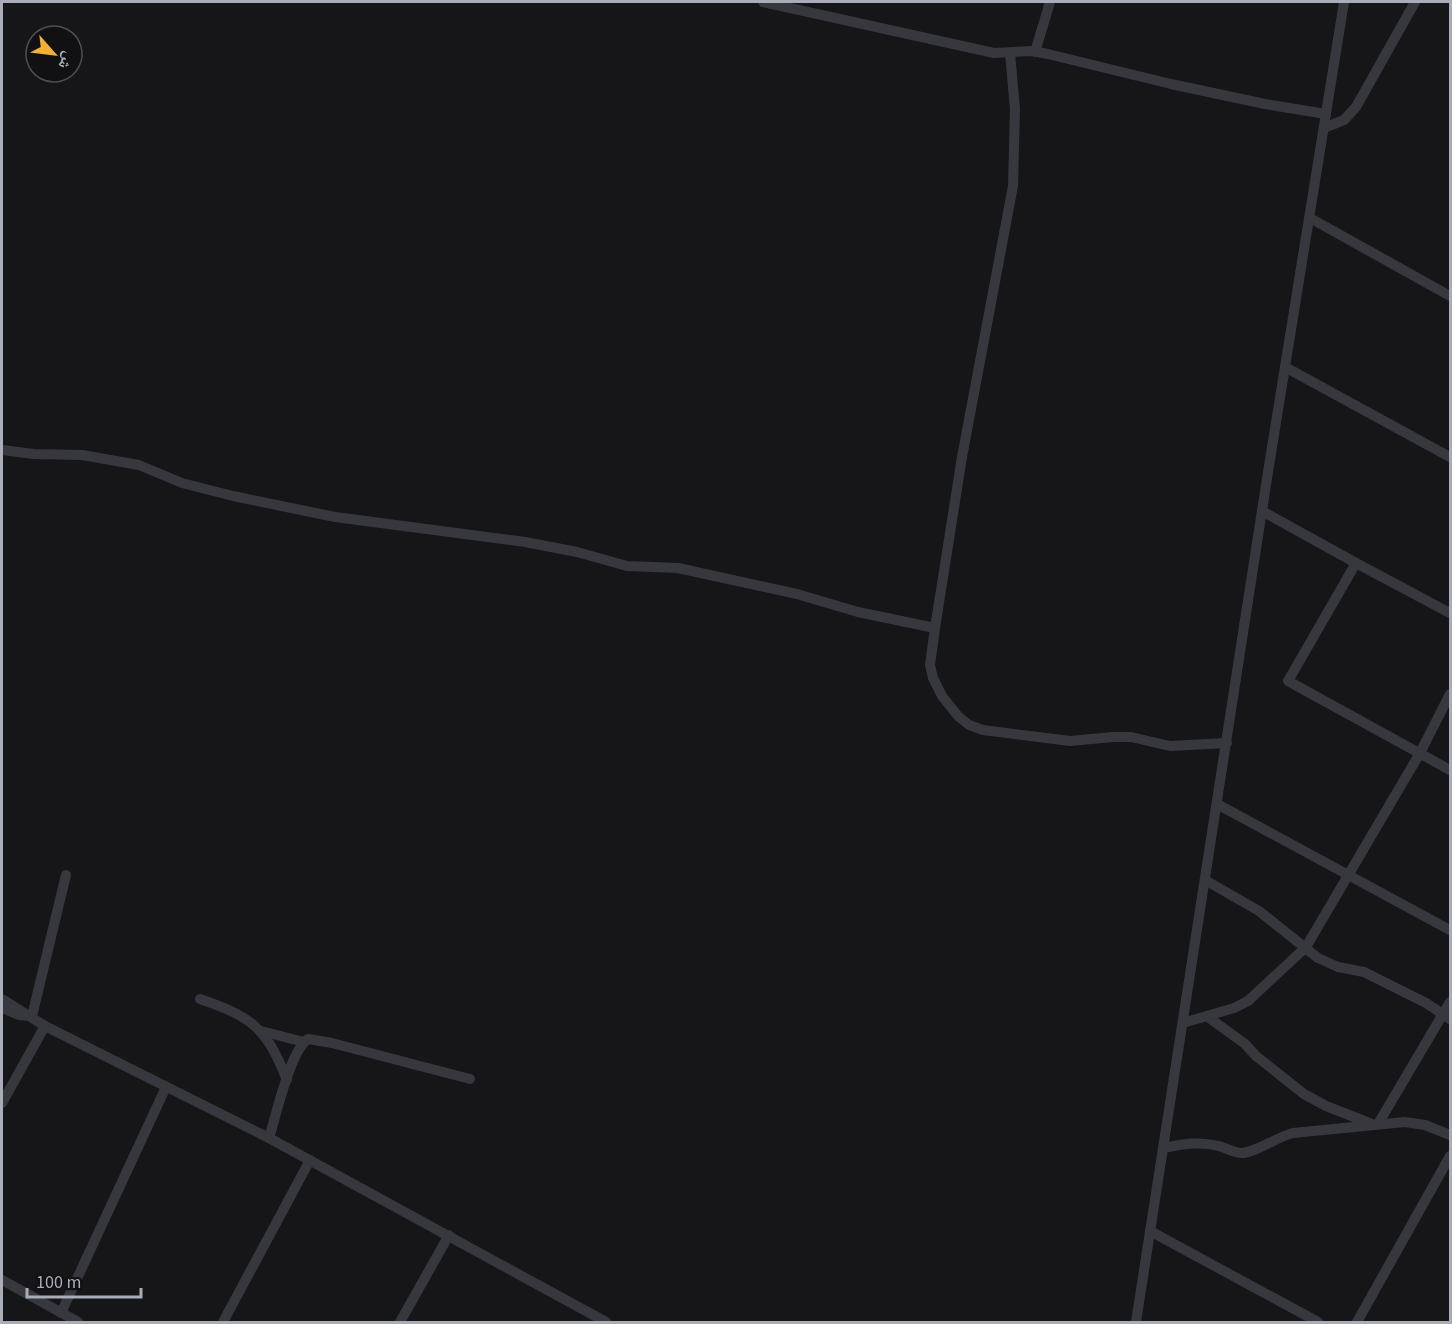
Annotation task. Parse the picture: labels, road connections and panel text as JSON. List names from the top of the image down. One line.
{"scale_bar":"100 m","north":"bottom right"}
